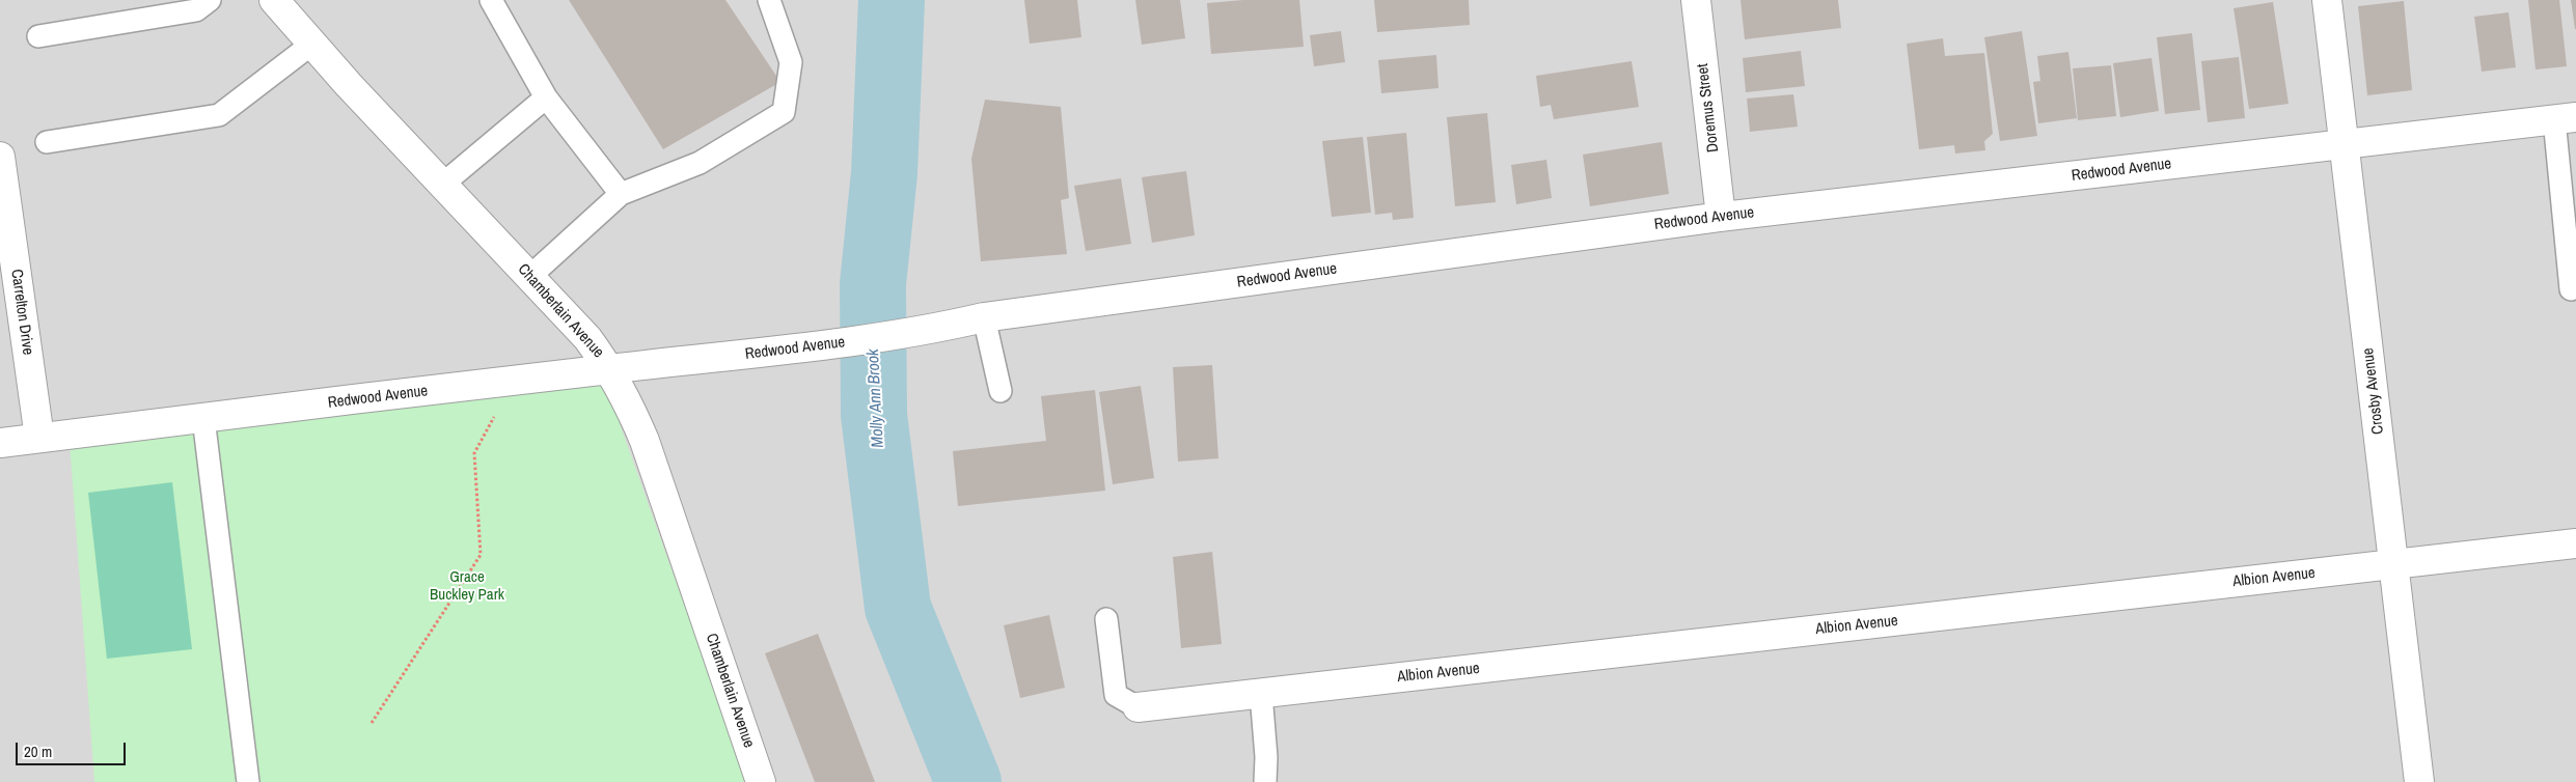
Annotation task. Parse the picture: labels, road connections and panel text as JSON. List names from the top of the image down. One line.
{"streets":{"street":["Doremus Street","Redwood Avenue","Chamberlain Avenue","Carrelton Drive","Crosby Avenue","Albion Avenue"]},"crossings":[["Doremus Street","Redwood Avenue"],["Redwood Avenue","Chamberlain Avenue"],["Redwood Avenue","Carrelton Drive"],["Redwood Avenue","Crosby Avenue"],["Crosby Avenue","Albion Avenue"]],"water":["Molly Ann Brook"],"parks":["Grace Buckley Park"],"scale_bar":"20 m"}
